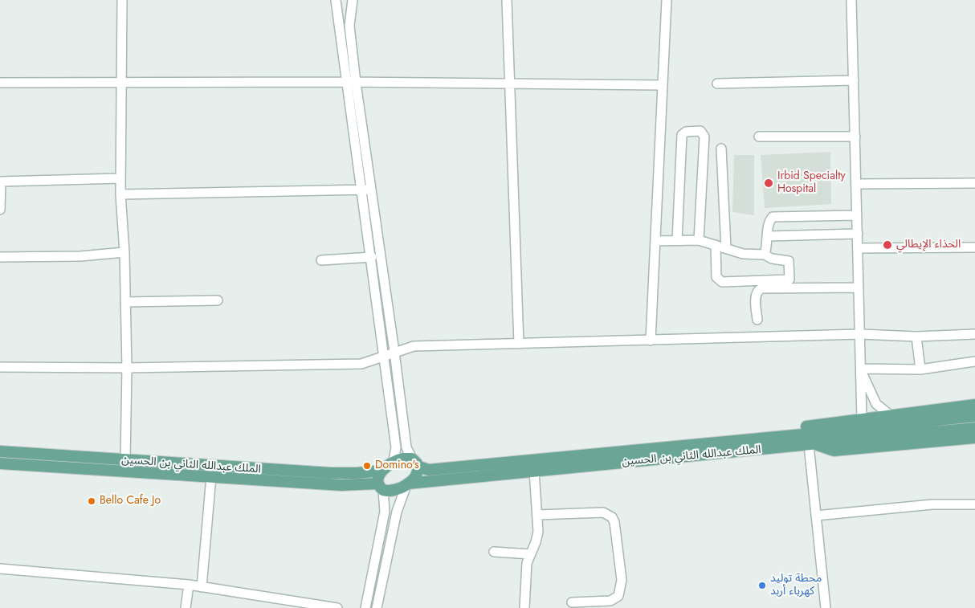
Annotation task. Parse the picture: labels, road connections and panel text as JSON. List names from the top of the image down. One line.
{"streets":{"main road":["الملك عبدالله الثاني بن الحسين"]},"places":["Irbid Specialty Hospital","الحذاء الإيطالي","Domino's","Bello Cafe Jo","محطة توليد كهرباء أربد"]}
